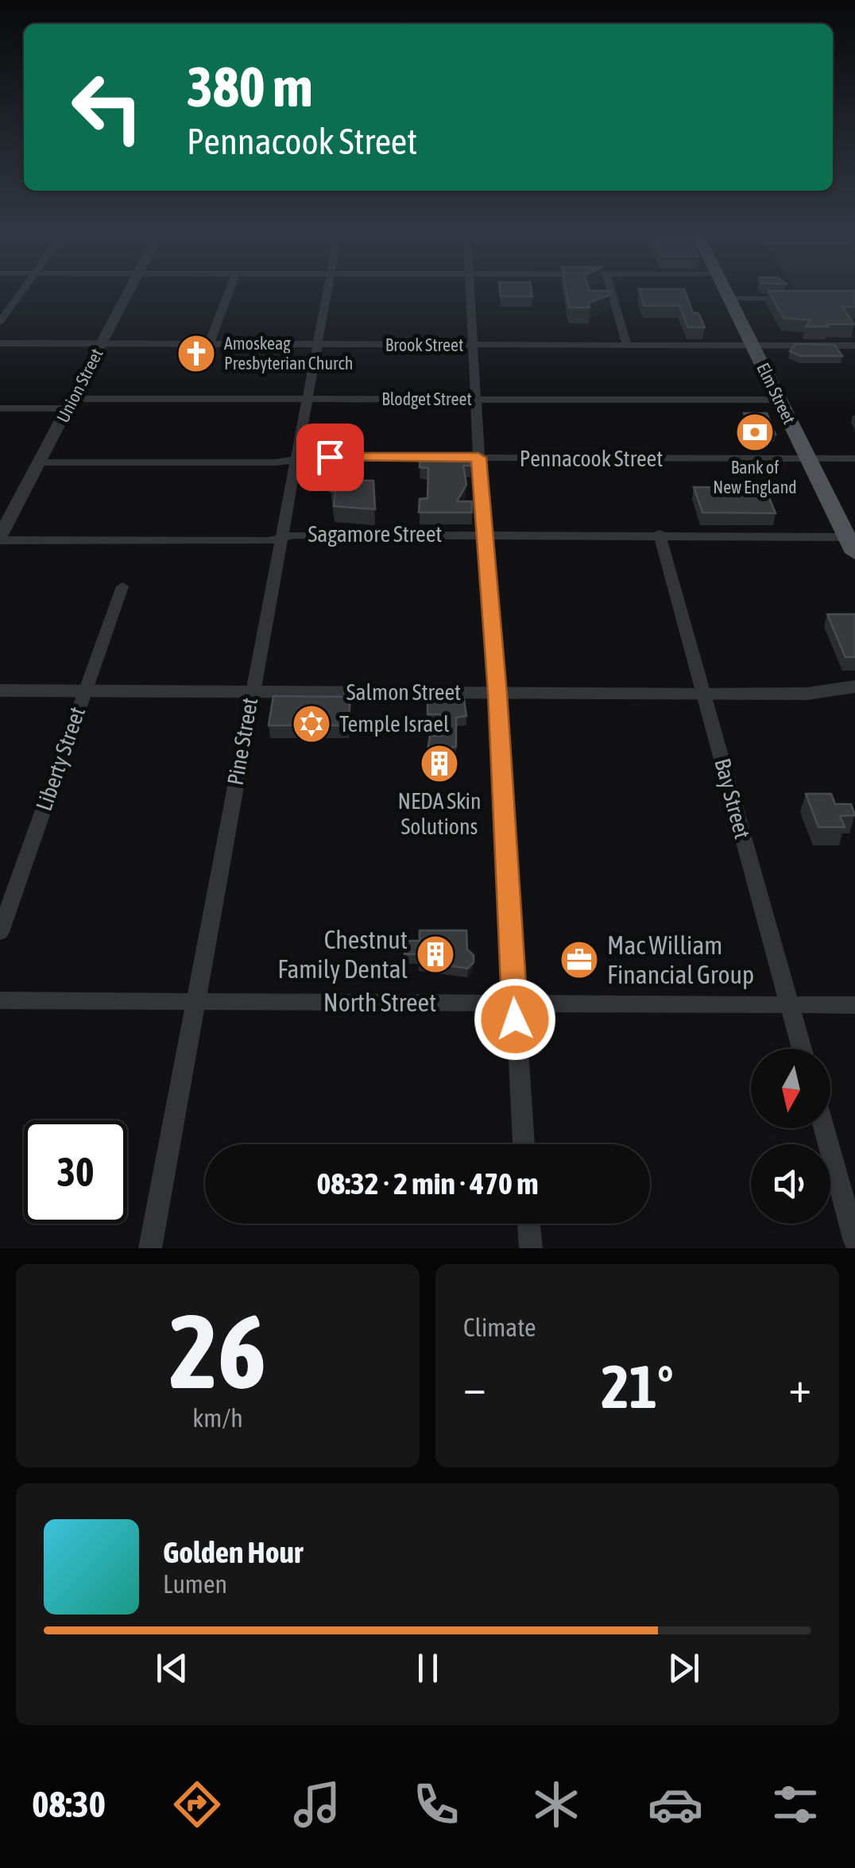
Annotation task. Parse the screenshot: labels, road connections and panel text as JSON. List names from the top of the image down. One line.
{"streets":{"main road":["Elm Street"],"street":["Brook Street","Union Street","Blodget Street","Pennacook Street","Sagamore Street","Salmon Street","Pine Street","Liberty Street","Bay Street","North Street"]},"crossings":[["Brook Street","Union Street"],["Brook Street","Elm Street"],["Brook Street","Pine Street"],["Union Street","Blodget Street"],["Union Street","Pennacook Street"],["Union Street","Sagamore Street"],["Elm Street","Blodget Street"],["Elm Street","Pennacook Street"],["Elm Street","Sagamore Street"],["Blodget Street","Pine Street"],["Pennacook Street","Pine Street"],["Sagamore Street","Pine Street"],["Sagamore Street","Bay Street"],["Salmon Street","Pine Street"],["Salmon Street","Liberty Street"],["Salmon Street","Bay Street"],["Pine Street","North Street"],["Bay Street","North Street"]],"places":{"church":["Amoskeag Presbyterian Church"],"bank":["Bank of New England"],"synagogue":["Temple Israel"],"building":["NEDA Skin Solutions","Chestnut Family Dental"],"office":["Mac William Financial Group"]},"north":"bottom","page":{"turn":["380 m","Pennacook Street"],"limit":"30","trip":"08:32 · 2 min · 470 m","tile":[["26","km/h"],"Climate"],"heat":["−","21°","+"],"song":["Golden Hour","Lumen"],"tabs":"08:30"}}
